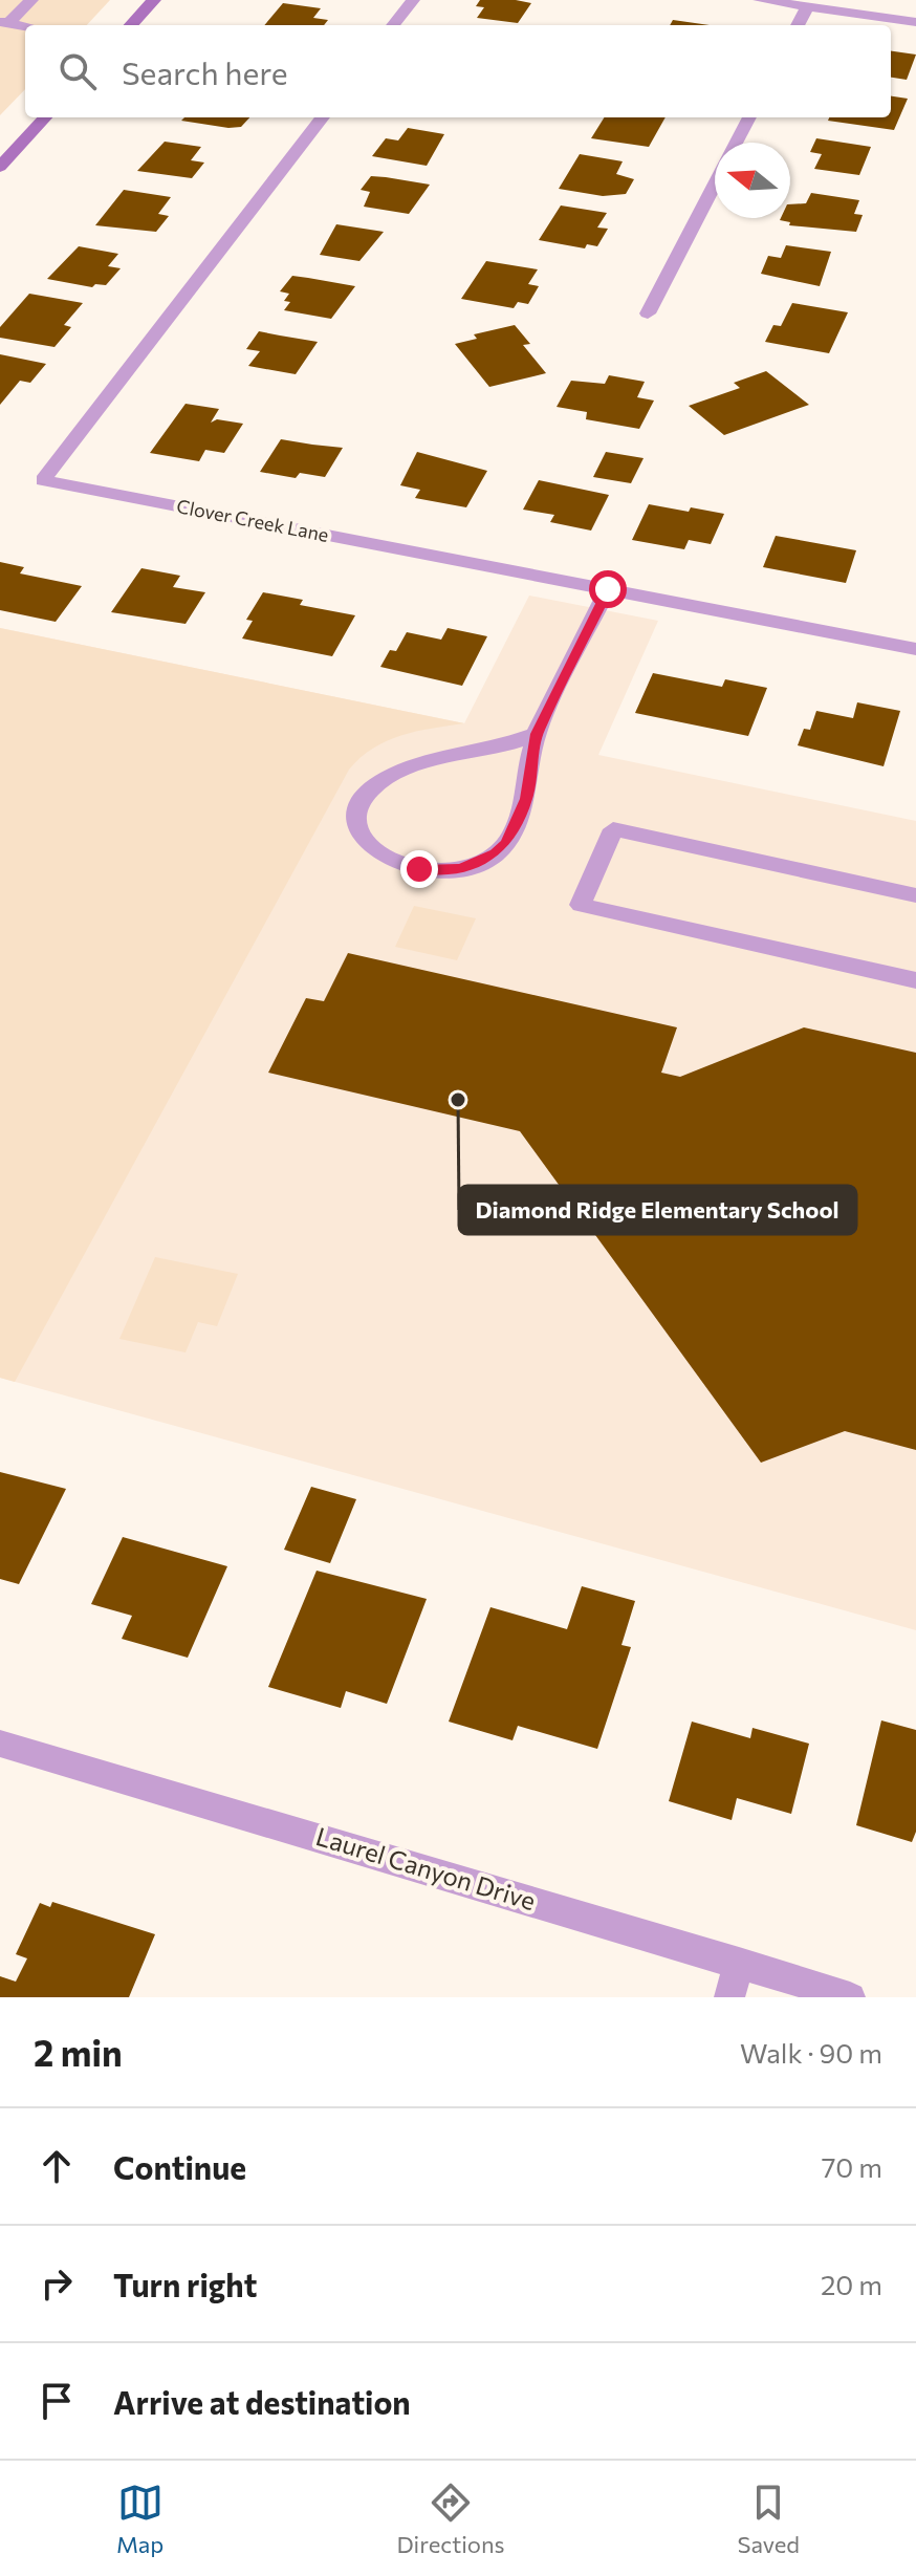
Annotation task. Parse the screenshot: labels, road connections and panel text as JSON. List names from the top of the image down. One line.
{"streets":{"street":["Clover Creek Lane","Laurel Canyon Drive"]},"places":["Diamond Ridge Elementary School"],"north":"left","page":{"search":"Search here","heading":["2 min","Walk · 90 m"],"list":[["Continue","70 m"],["Turn right","20 m"],"Arrive at destination"],"nav":["Map","Directions","Saved"]}}
